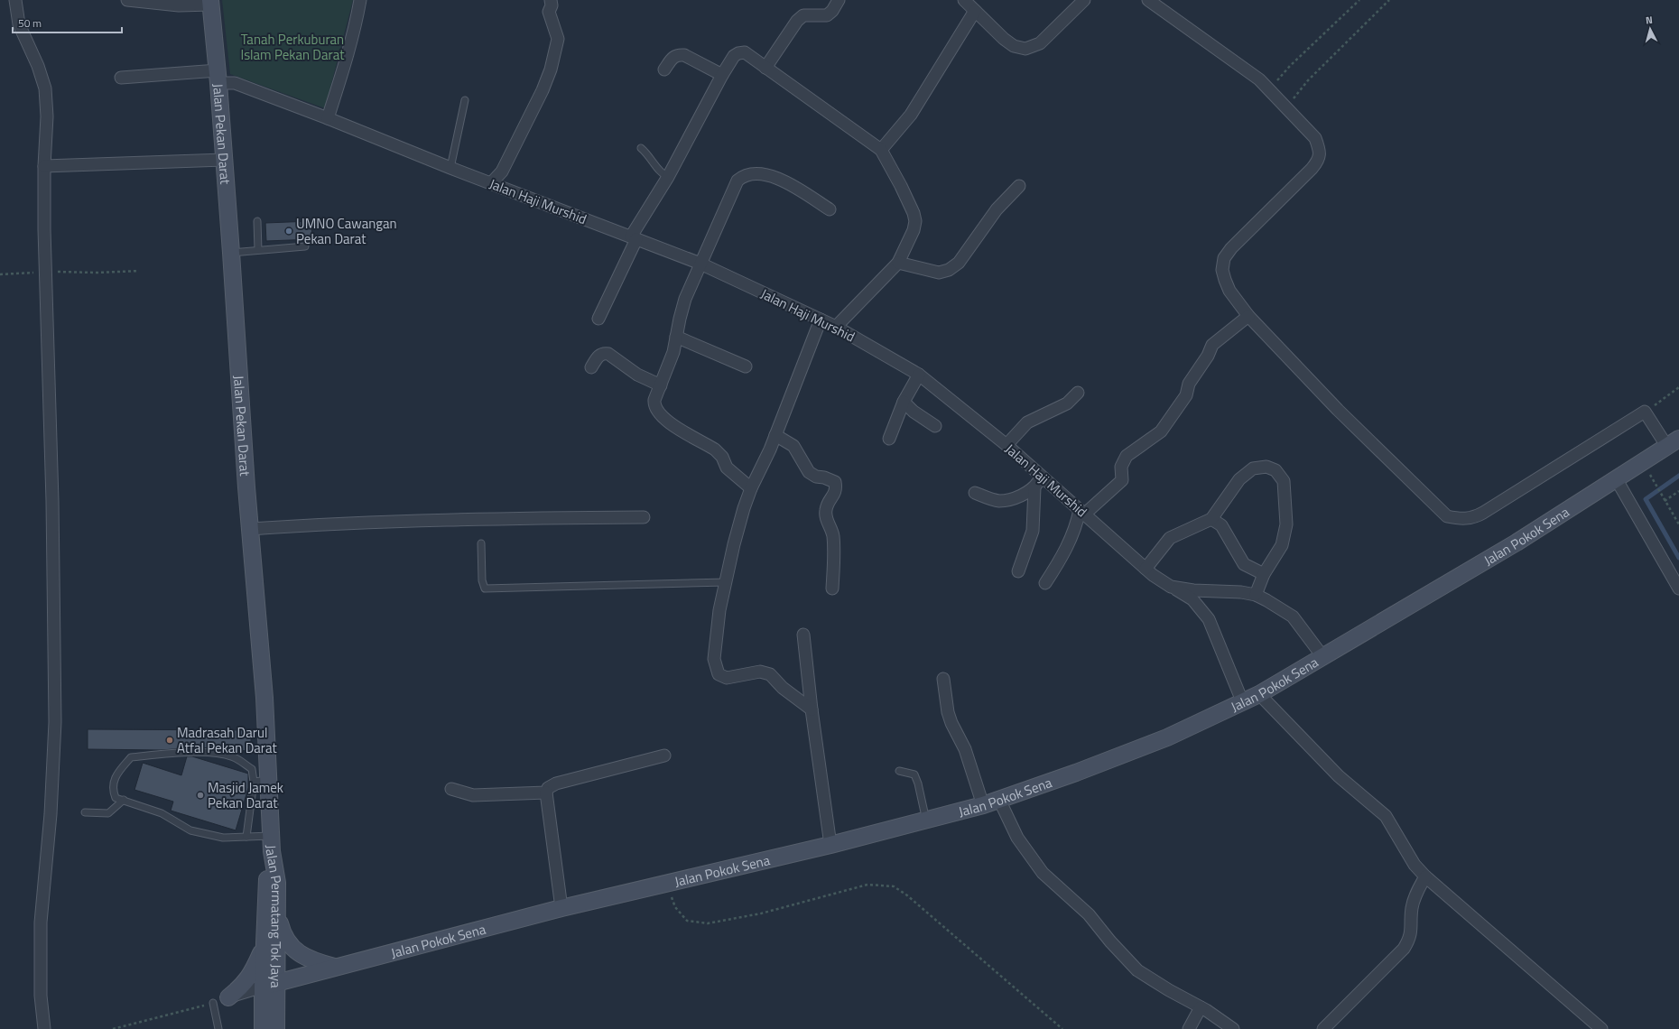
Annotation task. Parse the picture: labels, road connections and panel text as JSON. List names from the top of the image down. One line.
{"streets":{"main road":["Jalan Pekan Darat","Jalan Pokok Sena","Jalan Permatang Tok Jaya"],"street":["Jalan Haji Murshid"]},"crossings":[["Jalan Pekan Darat","Jalan Haji Murshid"],["Jalan Pekan Darat","Jalan Permatang Tok Jaya"],["Jalan Haji Murshid","Jalan Pokok Sena"],["Jalan Pokok Sena","Jalan Permatang Tok Jaya"]],"parks":["Tanah Perkuburan Islam Pekan Darat"],"places":["UMNO Cawangan Pekan Darat","Madrasah Darul Atfal Pekan Darat","Masjid Jamek Pekan Darat"],"scale_bar":"50 m","north":"top"}
